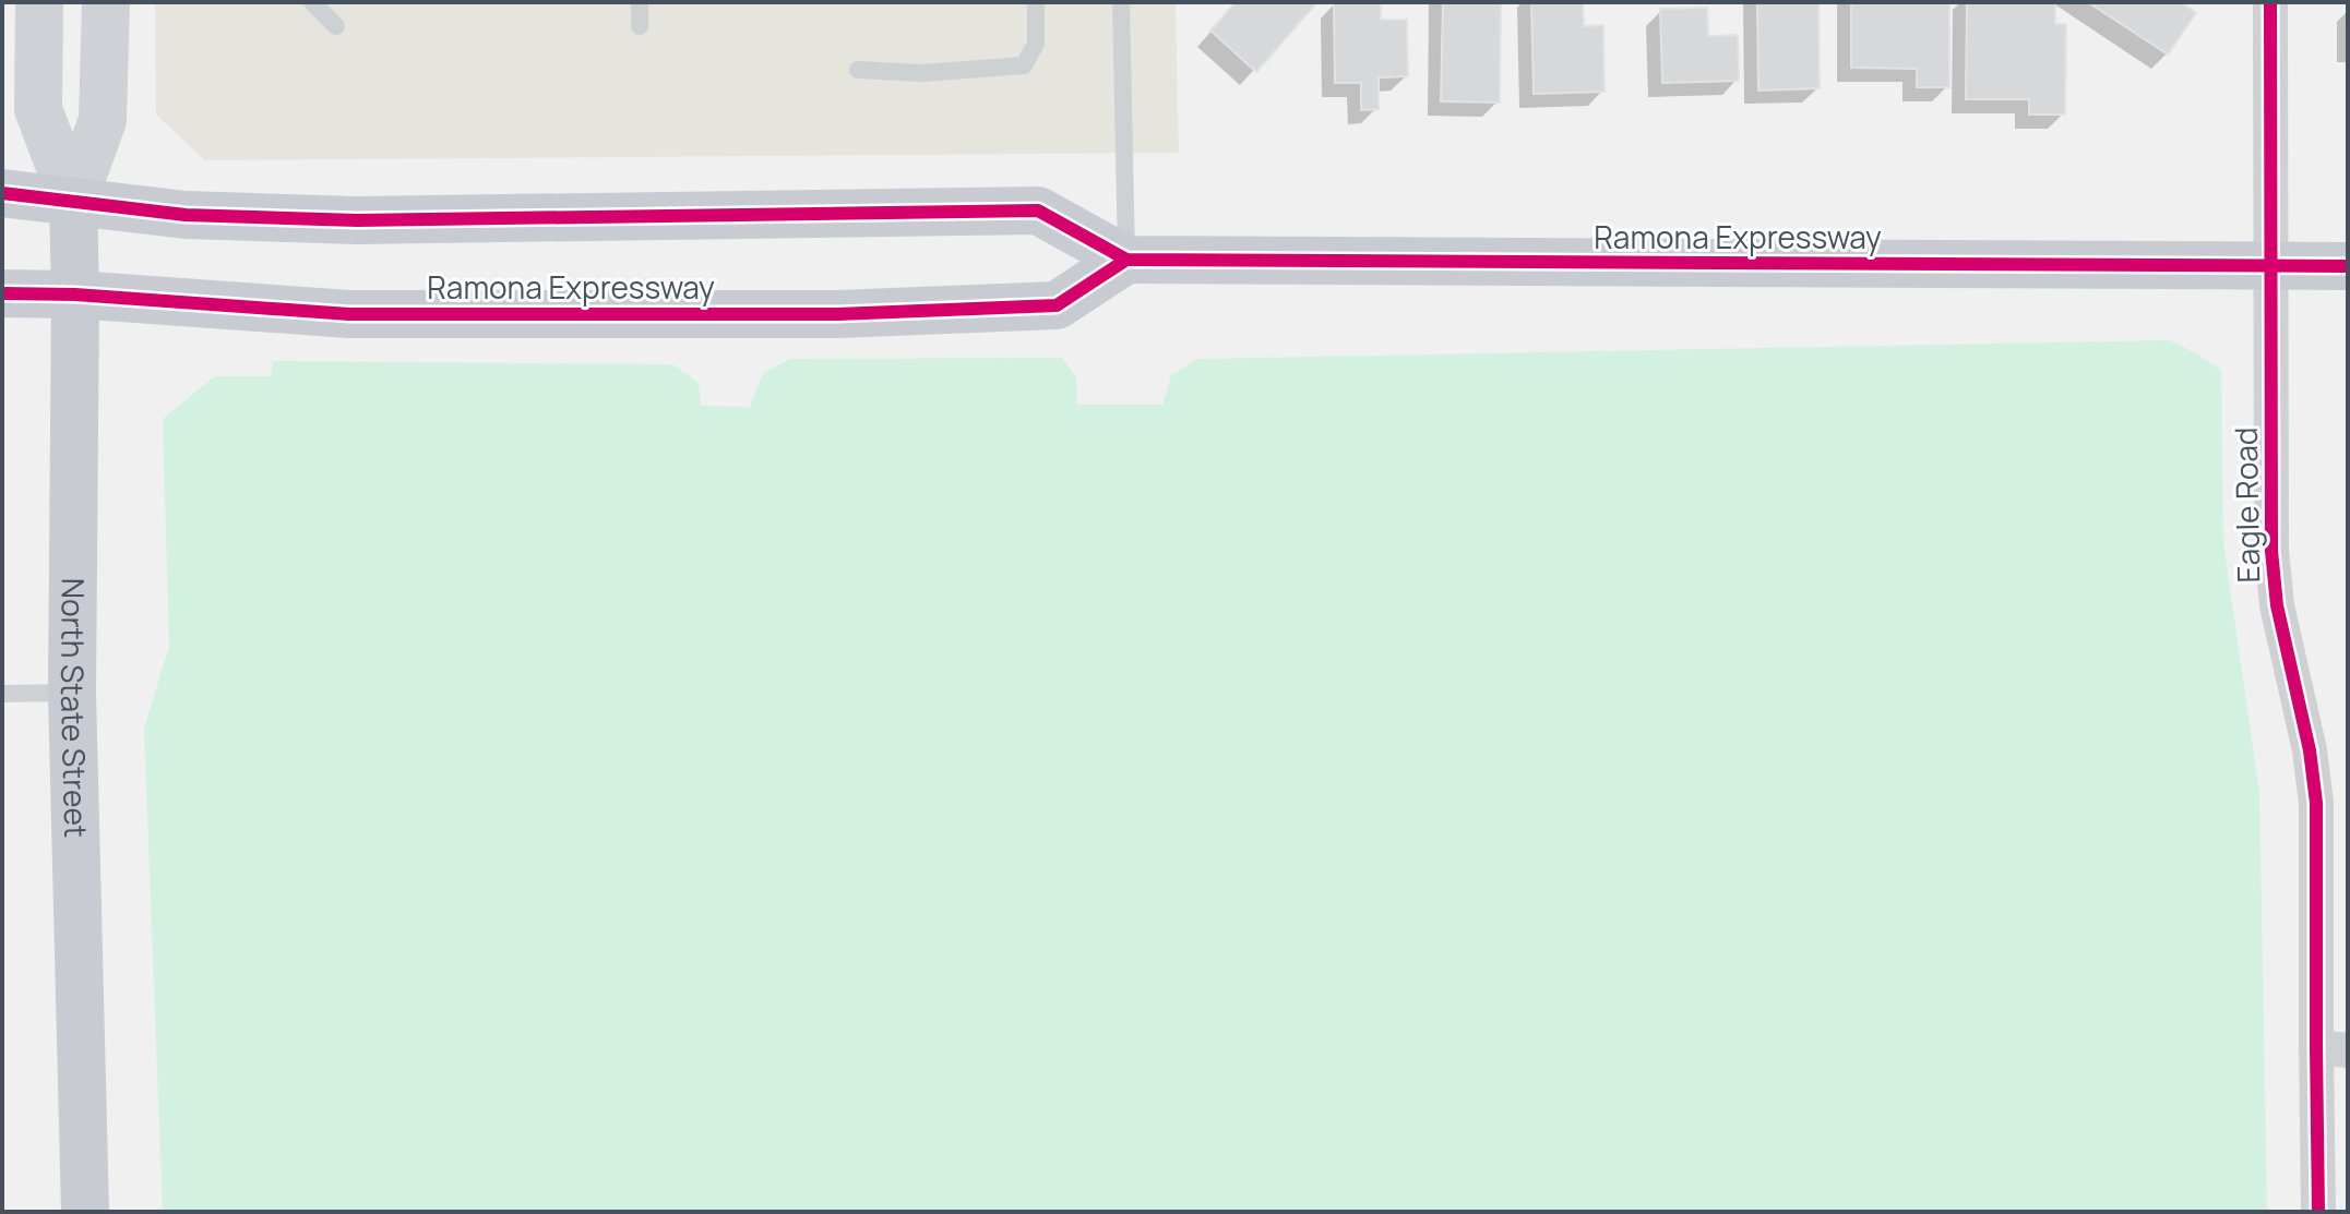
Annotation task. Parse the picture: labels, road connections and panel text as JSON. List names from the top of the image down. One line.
{"streets":{"main road":["Ramona Expressway","North State Street"],"street":["Eagle Road"]},"crossings":[["Ramona Expressway","Eagle Road"],["Ramona Expressway","North State Street"]]}
